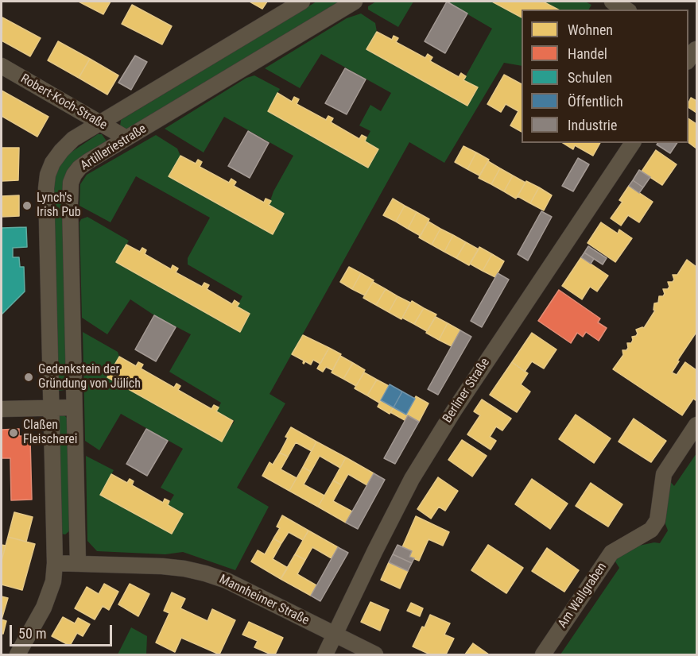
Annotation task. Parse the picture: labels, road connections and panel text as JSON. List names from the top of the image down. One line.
{"streets":{"street":["Robert-Koch-Straße","Artilleriestraße","Berliner Straße","Am Wallgraben","Mannheimer Straße"]},"crossings":[["Robert-Koch-Straße","Artilleriestraße"],["Artilleriestraße","Mannheimer Straße"],["Berliner Straße","Mannheimer Straße"]],"places":["Lynch's Irish Pub","Gedenkstein der Gründung von Jülich","Claßen Fleischerei"],"legend":["Wohnen","Handel","Schulen","Öffentlich","Industrie"],"scale_bar":"50 m"}
